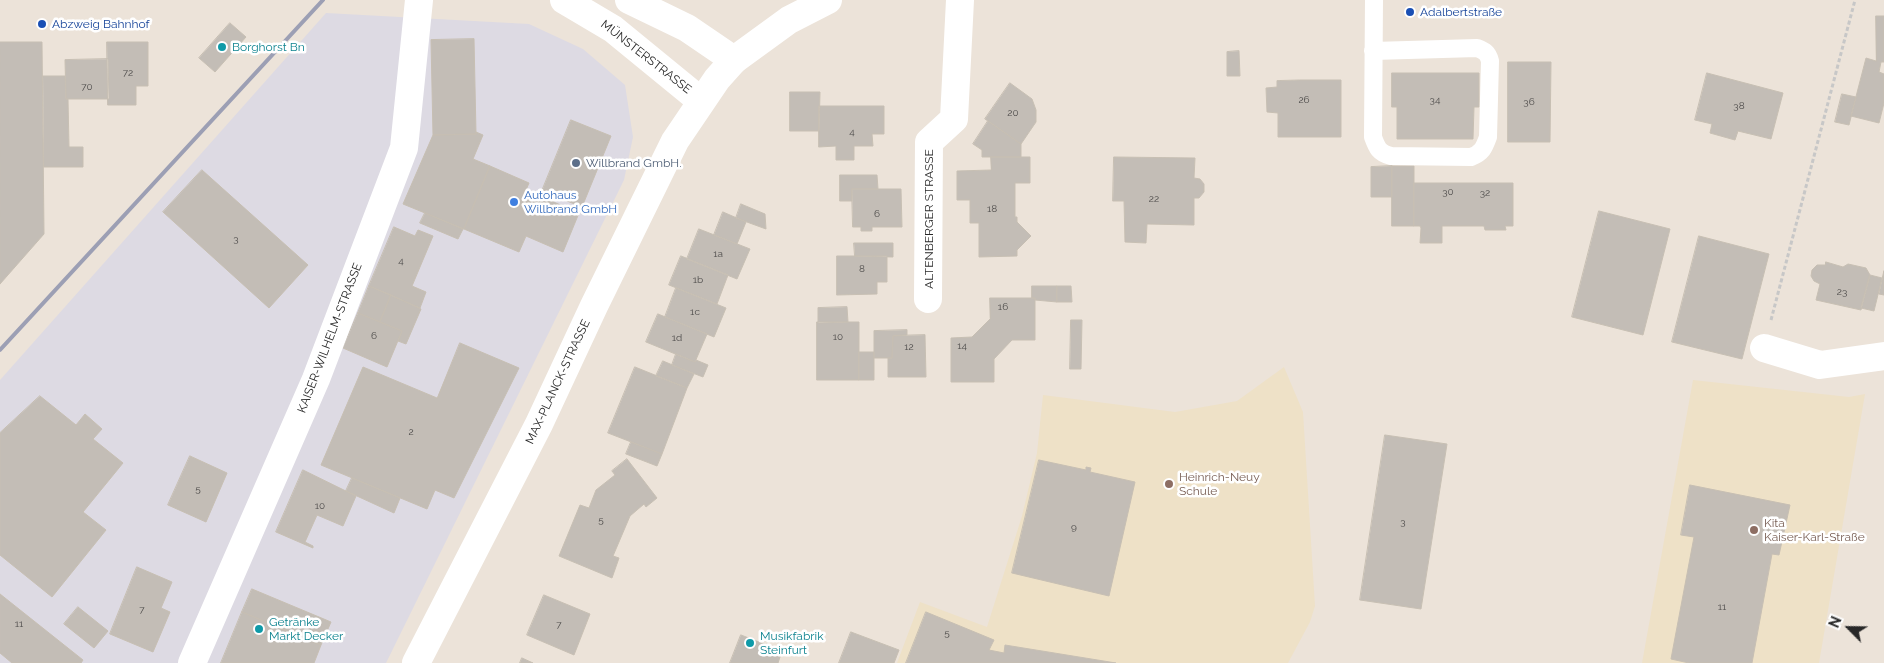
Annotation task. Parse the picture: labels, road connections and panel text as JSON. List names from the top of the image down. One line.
{"streets":{"street":["MÜNSTERSTRASSE","ALTENBERGER STRASSE","KAISER-WILHELM-STRASSE","MAX-PLANCK-STRASSE"]},"crossings":[["MÜNSTERSTRASSE","MAX-PLANCK-STRASSE"]],"places":["Adalbertstraße","Abzweig Bahnhof","Borghorst Bn","Willbrand GmbH.","Autohaus Willbrand GmbH","Heinrich-Neuy Schule","Kita Kaiser-Karl-Straße","Getränke Markt Decker","Musikfabrik Steinfurt"],"house_numbers":["72","70","26","34","36","38","20","4","30","32","22","18","6","3","1a","4","8","1b","23","16","1c","6","10","1d","14","12","2","5","10","5","3","9","11","7","11","7","5"],"north":"top left"}
